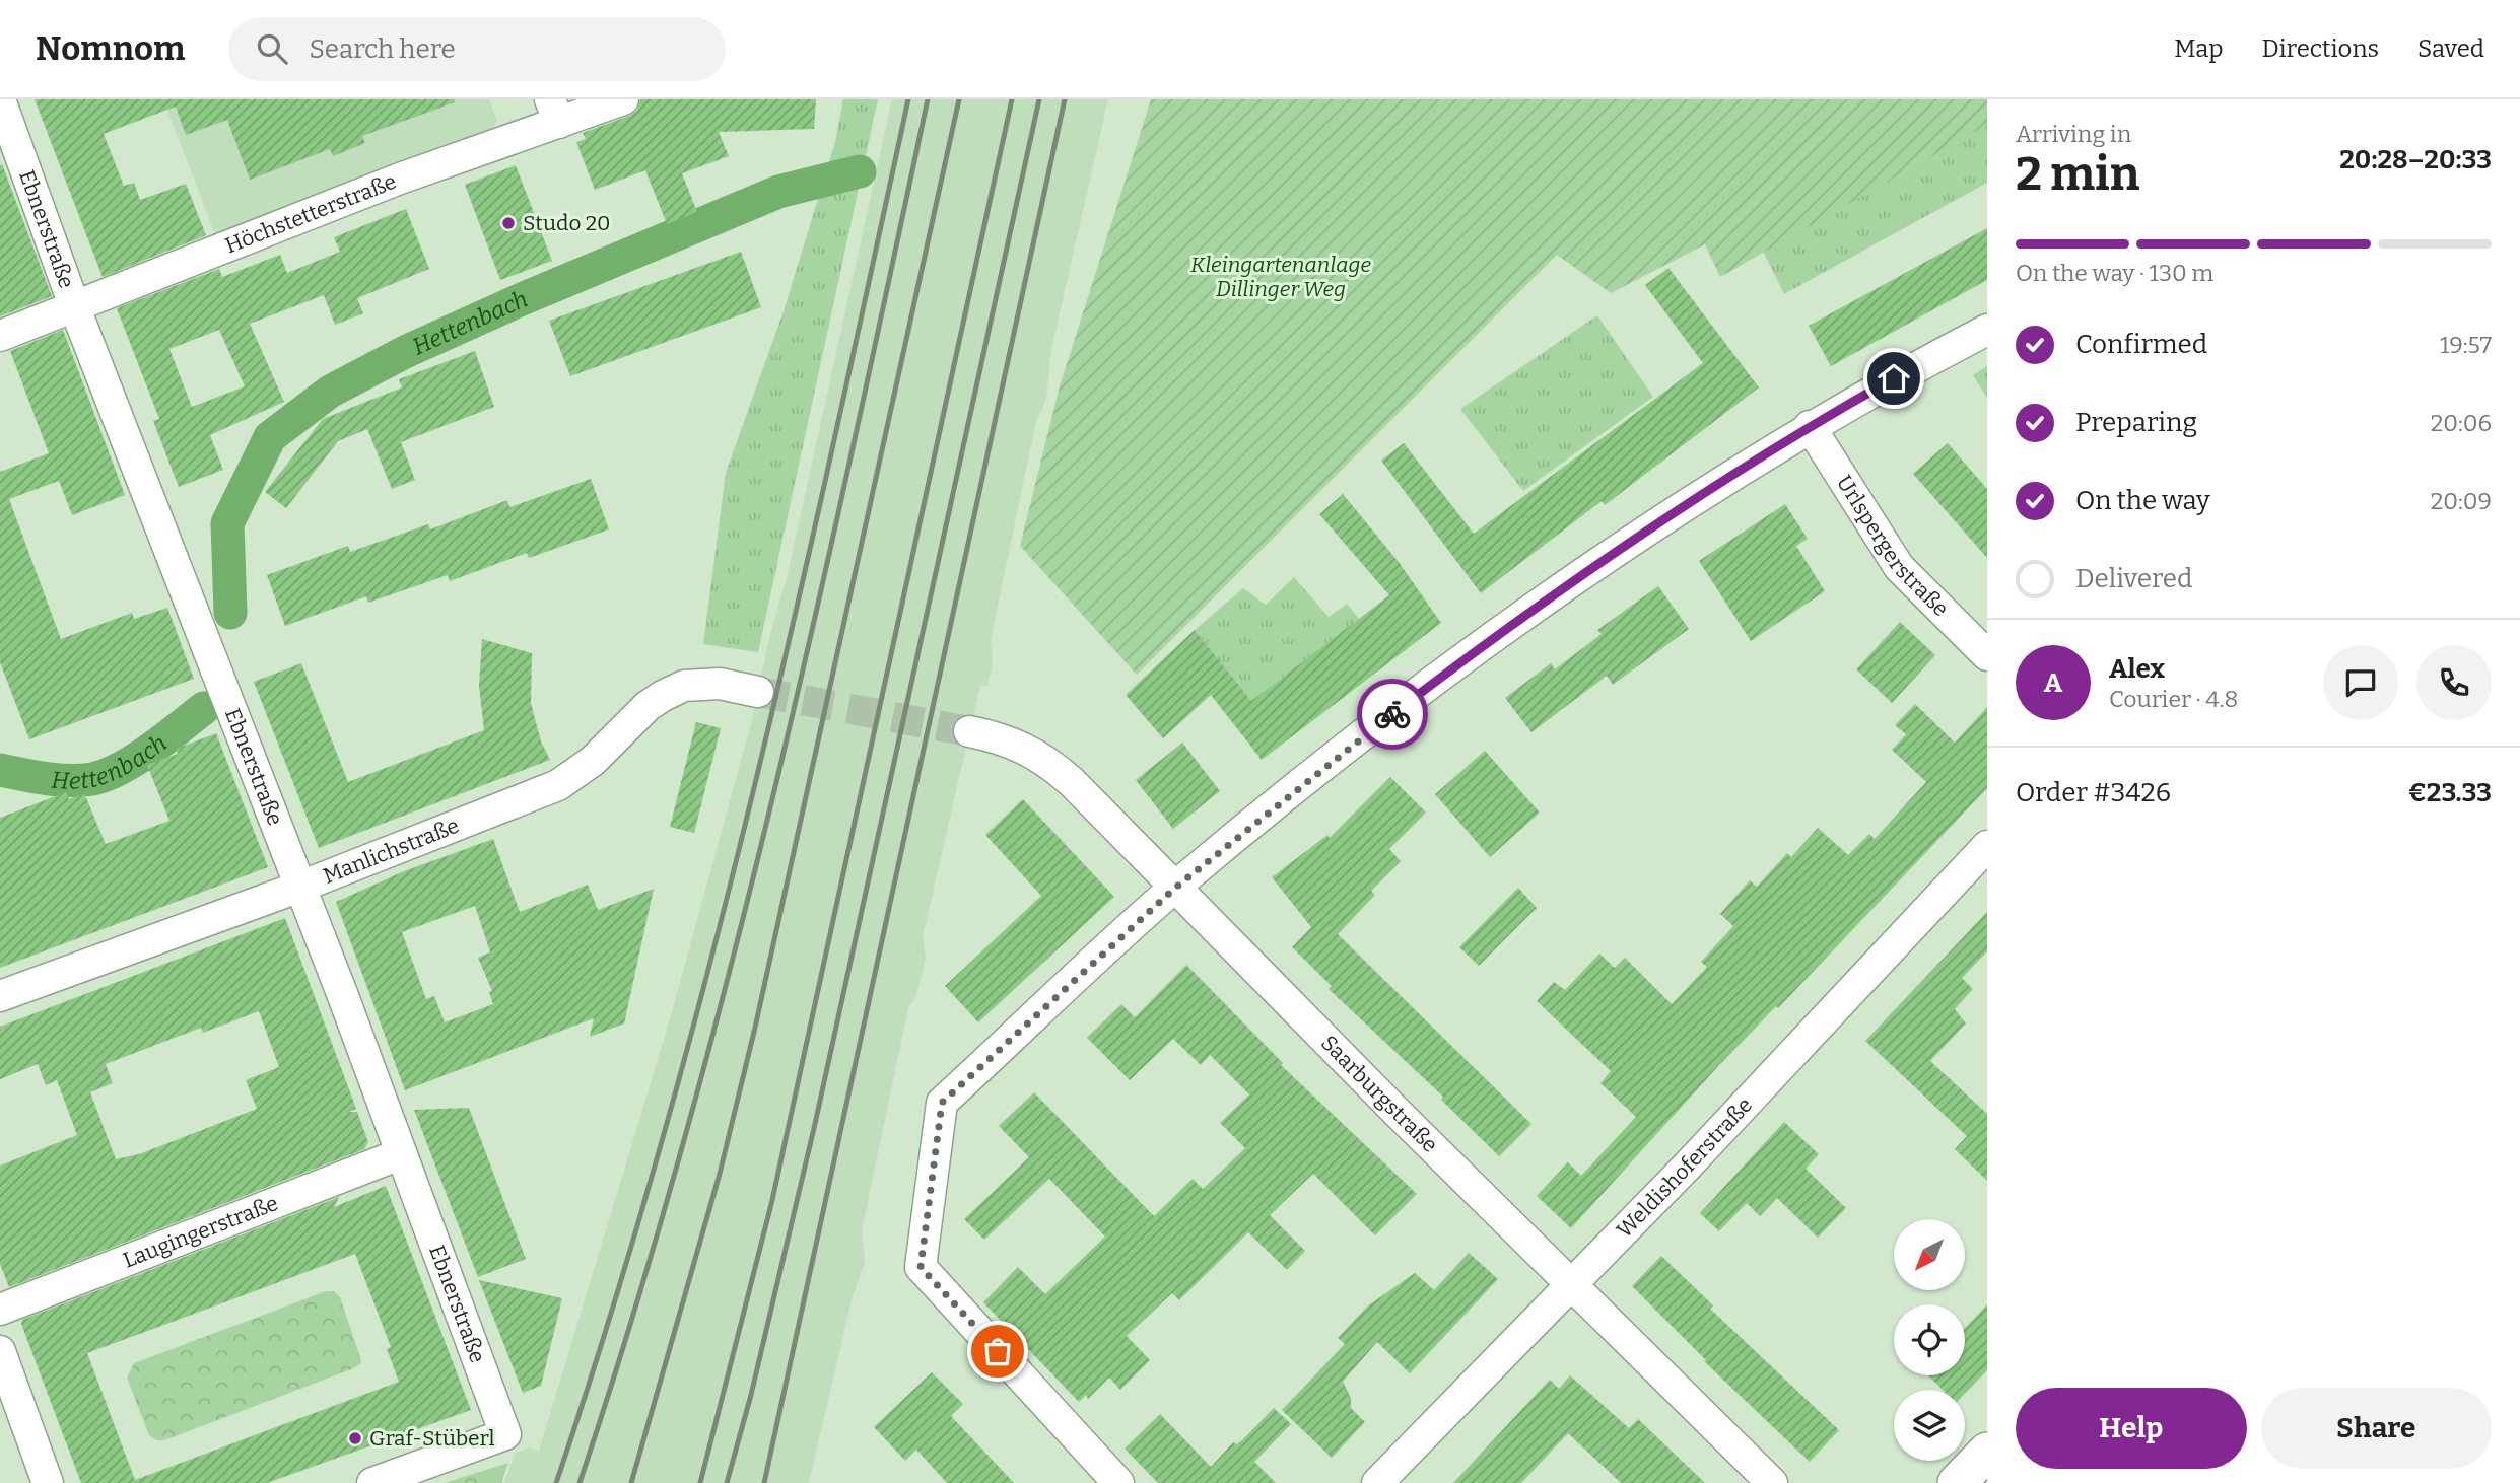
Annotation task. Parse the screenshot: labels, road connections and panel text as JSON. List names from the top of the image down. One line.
{"streets":{"street":["Höchstetterstraße","Ebnerstraße","Urlspergerstraße","Manlichstraße","Saarburgstraße","Weldishoferstraße","Laugingerstraße"]},"crossings":[["Höchstetterstraße","Ebnerstraße"],["Ebnerstraße","Manlichstraße"],["Ebnerstraße","Laugingerstraße"],["Saarburgstraße","Weldishoferstraße"]],"water":["Hettenbach"],"parks":["Kleingartenanlage Dillinger Weg"],"places":["Studo 20","Graf-Stüberl"],"north":"bottom left","page":{"header":"Nomnom","search":"Search here","nav":["Map","Directions","Saved"],"heading":["2 min","Arriving in","20:28–20:33"],"panel":["Alex","Courier · 4.8","Order #3426","€23.33"],"bar":"On the way · 130 m","list":[["Confirmed","19:57"],["Preparing","20:06"],["On the way","20:09"],"Delivered"],"round":"A","buttons":["Help","Share"]}}
